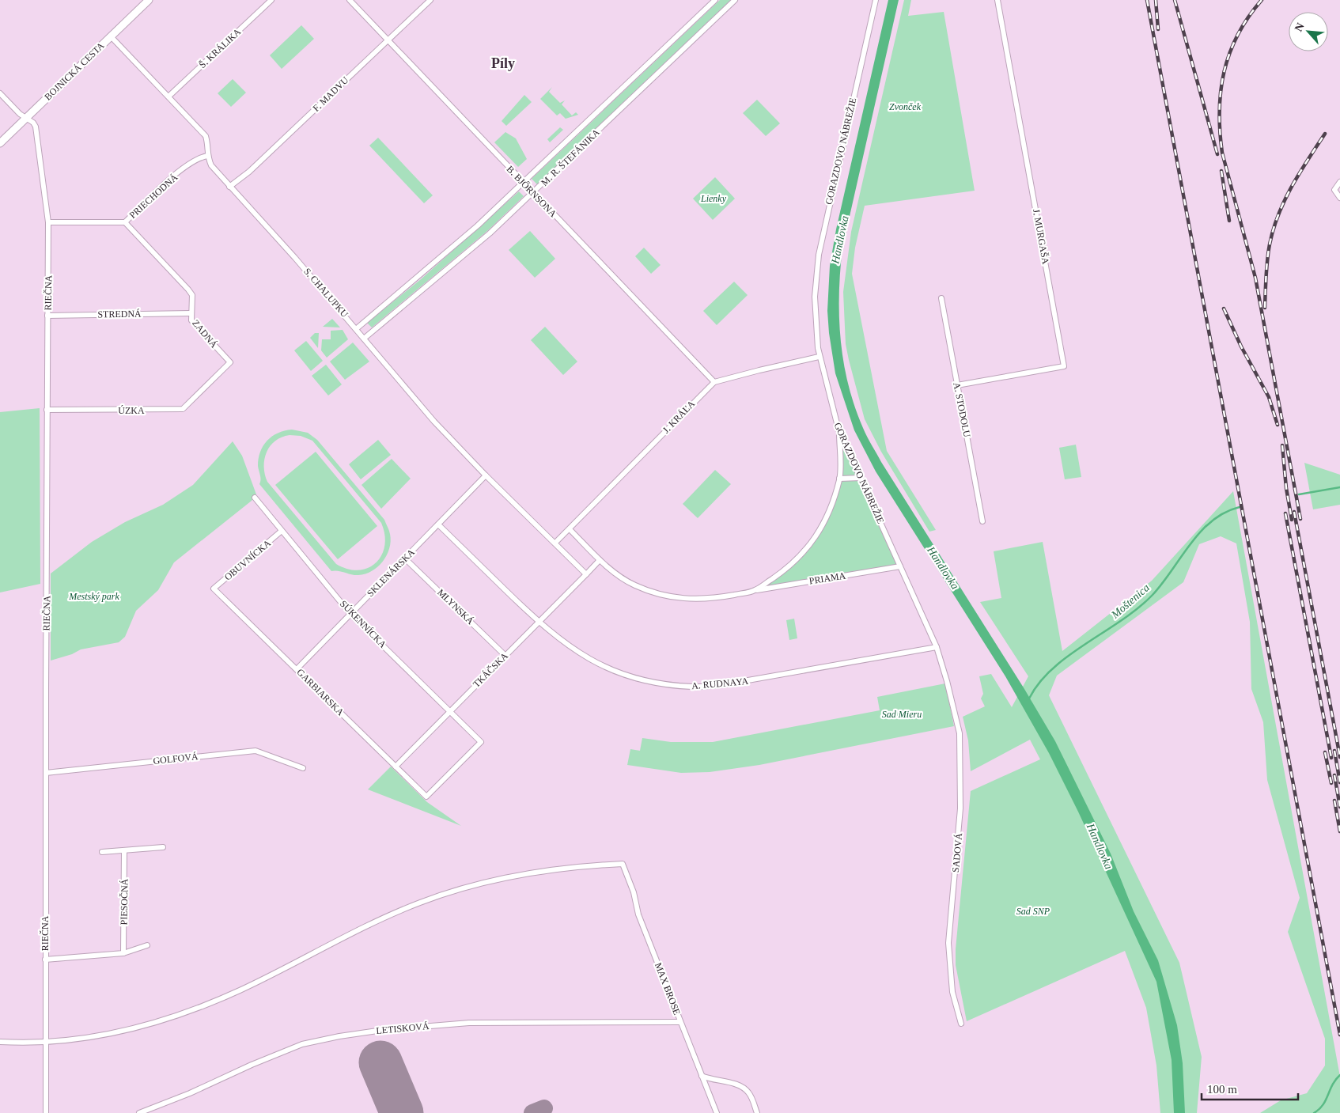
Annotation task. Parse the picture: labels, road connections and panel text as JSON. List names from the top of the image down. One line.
{"streets":{"street":["Š. KRÁLIKA","BOJNICKÁ CESTA","F. MADVU","GORAZDOVO NÁBREŽIE","M. R. ŠTEFÁNIKA","B. BJŐRNSONA","PRIECHODNÁ","J. MURGAŠA","RIEČNA","S. CHALUPKU","STREDNÁ","ZADNÁ","A. STODOLU","ÚZKA","J. KRÁĽA","OBUVNÍCKA","SKLENÁRSKA","PRIAMA","MLYNSKÁ","SÚKENNÍCKA","TKÁČSKA","A. RUDNAYA","GARBIARSKA","GOLFOVÁ","SADOVÁ","PIESOČNÁ","MAX BROSE","LETISKOVÁ"]},"crossings":[["Š. KRÁLIKA","S. CHALUPKU"],["BOJNICKÁ CESTA","RIEČNA"],["BOJNICKÁ CESTA","S. CHALUPKU"],["F. MADVU","B. BJŐRNSONA"],["F. MADVU","S. CHALUPKU"],["GORAZDOVO NÁBREŽIE","PRIAMA"],["GORAZDOVO NÁBREŽIE","A. RUDNAYA"],["GORAZDOVO NÁBREŽIE","SADOVÁ"],["M. R. ŠTEFÁNIKA","B. BJŐRNSONA"],["M. R. ŠTEFÁNIKA","S. CHALUPKU"],["B. BJŐRNSONA","J. KRÁĽA"],["PRIECHODNÁ","RIEČNA"],["PRIECHODNÁ","S. CHALUPKU"],["PRIECHODNÁ","ZADNÁ"],["J. MURGAŠA","A. STODOLU"],["RIEČNA","STREDNÁ"],["RIEČNA","ÚZKA"],["RIEČNA","GOLFOVÁ"],["RIEČNA","MAX BROSE"],["S. CHALUPKU","SKLENÁRSKA"],["S. CHALUPKU","TKÁČSKA"],["STREDNÁ","ZADNÁ"],["ZADNÁ","ÚZKA"],["OBUVNÍCKA","SÚKENNÍCKA"],["OBUVNÍCKA","GARBIARSKA"],["SKLENÁRSKA","MLYNSKÁ"],["SKLENÁRSKA","SÚKENNÍCKA"],["SKLENÁRSKA","A. RUDNAYA"],["SKLENÁRSKA","GARBIARSKA"],["MLYNSKÁ","TKÁČSKA"],["SÚKENNÍCKA","TKÁČSKA"],["SÚKENNÍCKA","GARBIARSKA"],["TKÁČSKA","A. RUDNAYA"],["TKÁČSKA","GARBIARSKA"],["MAX BROSE","LETISKOVÁ"]],"districts":["Píly"],"water":["Handlovka","Moštenica"],"parks":["Zvonček","Lienky","Mestský park","Sad Mieru","Sad SNP"],"scale_bar":"100 m","north":"top left"}
